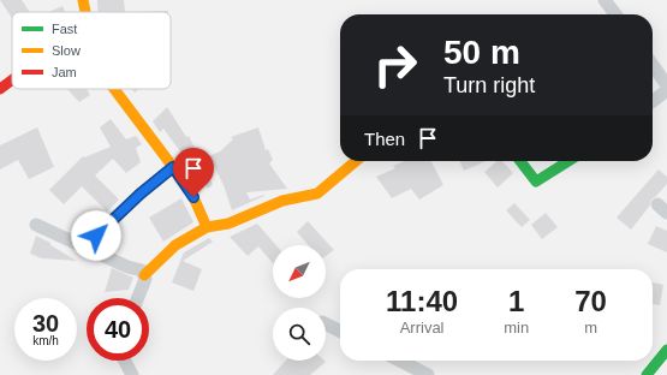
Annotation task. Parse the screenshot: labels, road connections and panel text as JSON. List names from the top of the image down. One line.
{"legend":["Fast","Slow","Jam"],"north":"bottom left","page":{"turn":["50 m","Turn right"],"then":"Then","eta":["11:40","Arrival","1","min","70","m"],"speed":"30 km/h","limit":"40"}}
